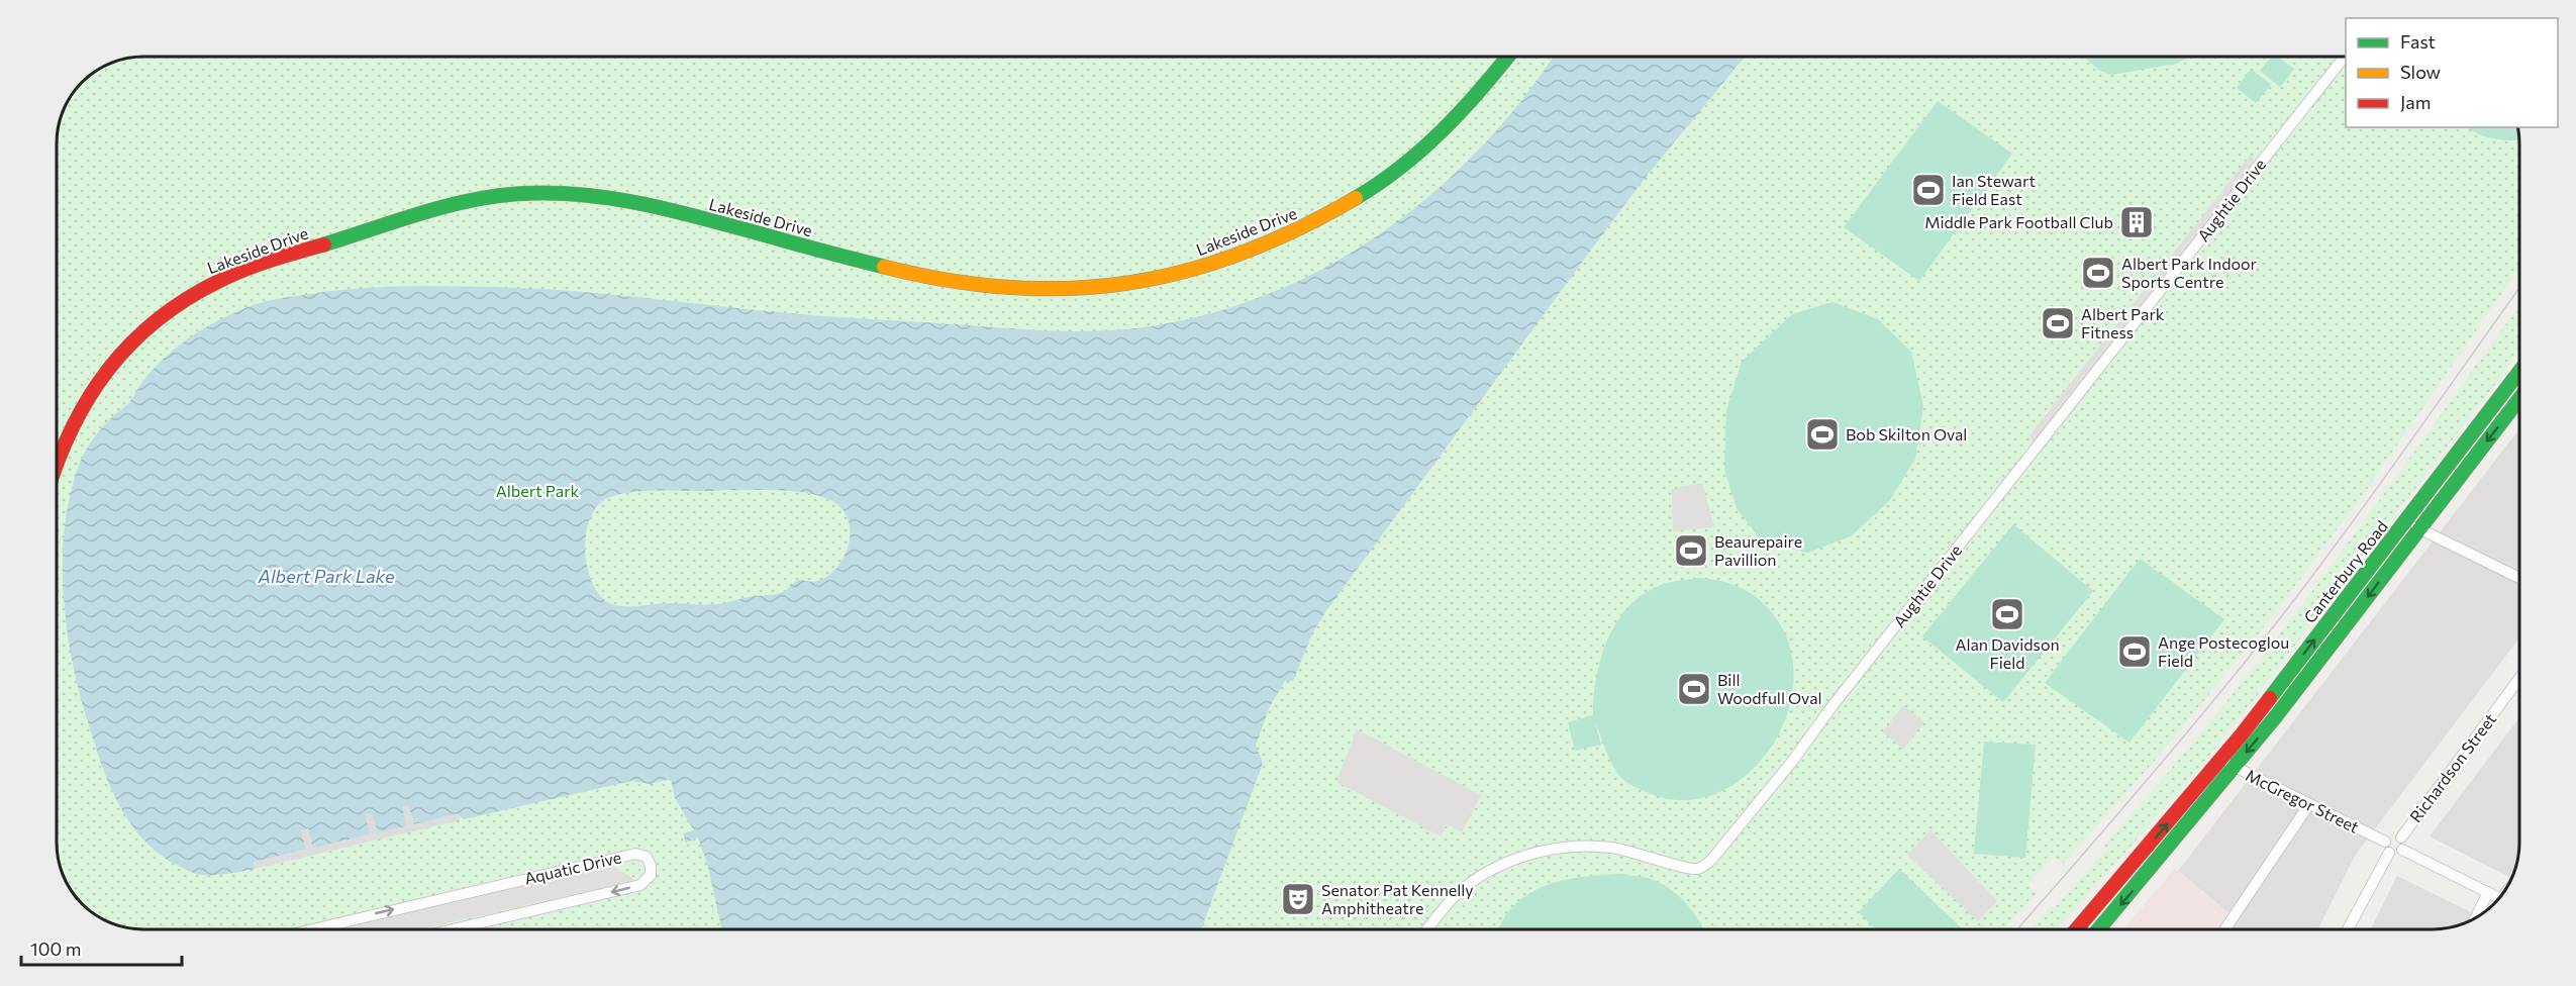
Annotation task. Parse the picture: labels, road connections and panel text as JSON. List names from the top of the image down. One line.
{"streets":{"street":["Aughtie Drive","Lakeside Drive","Canterbury Road","Richardson Street","McGregor Street","Aquatic Drive"]},"crossings":[["Canterbury Road","McGregor Street"],["Richardson Street","McGregor Street"]],"water":["Albert Park Lake"],"parks":["Albert Park"],"places":{"sports":["Ian Stewart Field East","Albert Park Indoor Sports Centre","Albert Park Fitness","Bob Skilton Oval","Beaurepaire Pavillion","Alan Davidson Field","Ange Postecoglou Field","Bill Woodfull Oval"],"building":["Middle Park Football Club"],"theatre":["Senator Pat Kennelly Amphitheatre"]},"legend":["Fast","Slow","Jam"],"scale_bar":"100 m"}
